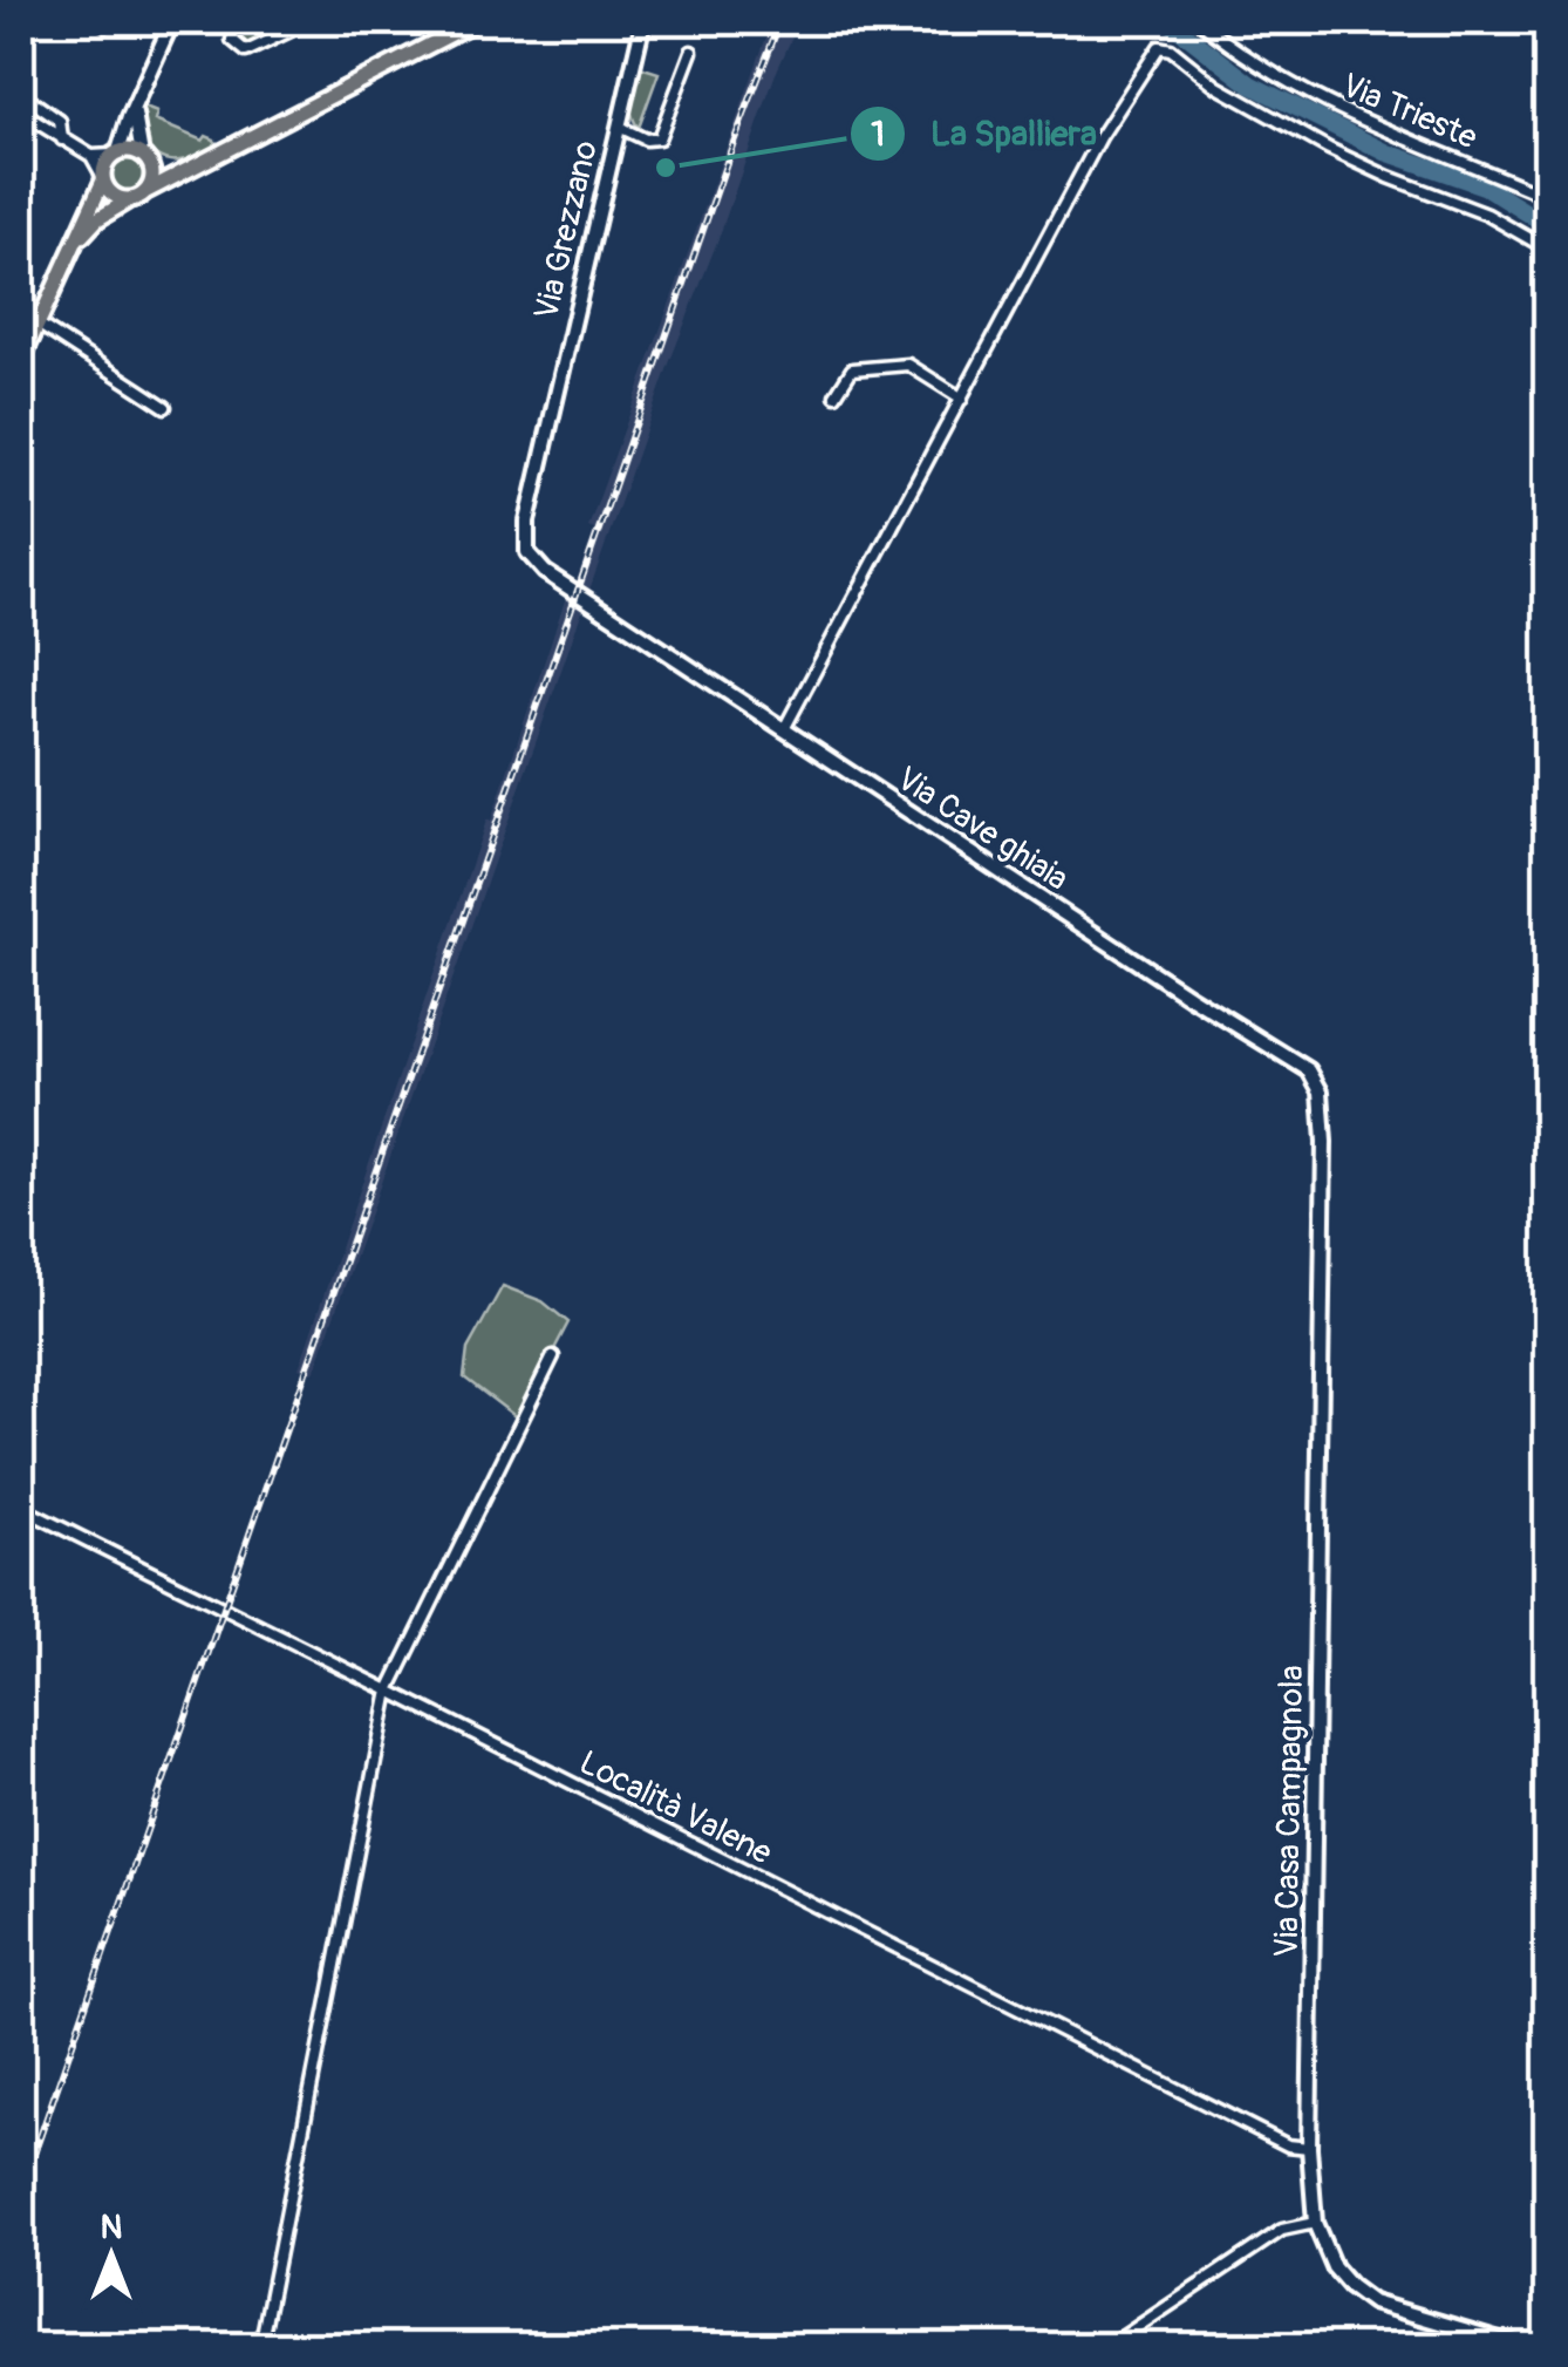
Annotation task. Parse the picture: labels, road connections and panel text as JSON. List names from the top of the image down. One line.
{"streets":{"street":["Via Trieste","Via Grezzano","Via Cave ghiaia","Località Valene","Via Casa Campagnola"]},"crossings":[["Via Grezzano","Via Cave ghiaia"],["Via Cave ghiaia","Via Casa Campagnola"],["Località Valene","Via Casa Campagnola"]],"places":["La Spalliera"],"north":"top"}
